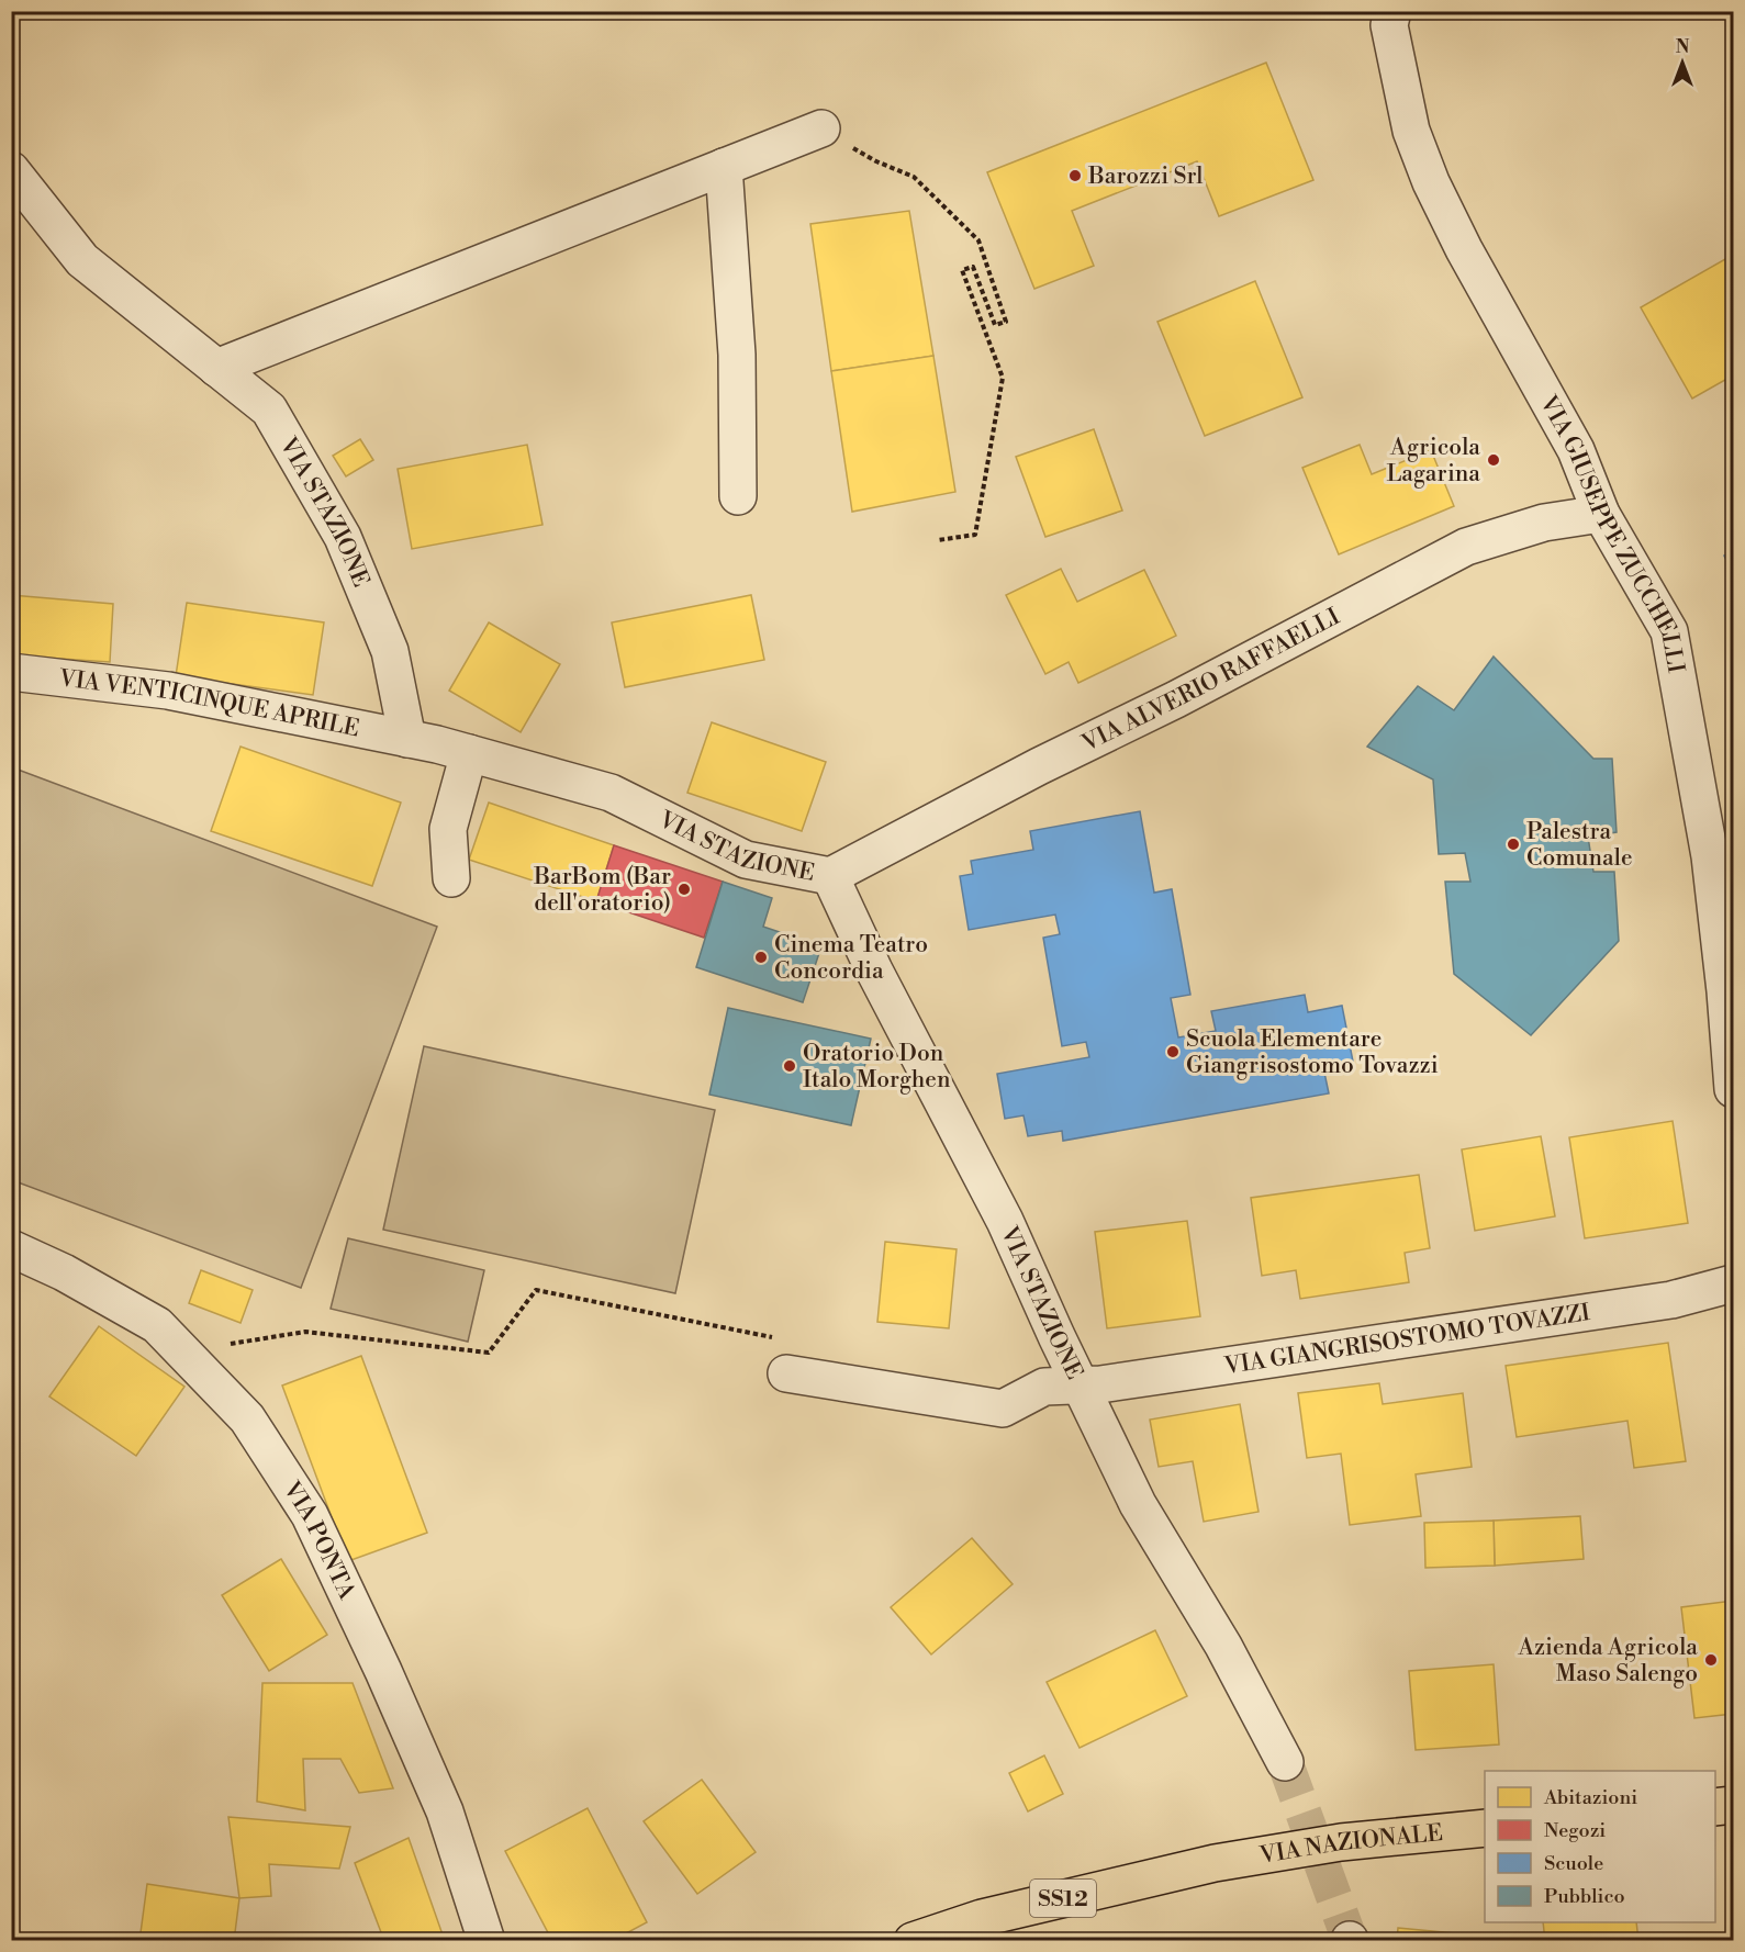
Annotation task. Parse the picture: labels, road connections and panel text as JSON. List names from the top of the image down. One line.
{"streets":{"main road":["VIA NAZIONALE","SS12"],"street":["VIA STAZIONE","VIA GIUSEPPE ZUCCHELLI","VIA ALVERIO RAFFAELLI","VIA VENTICINQUE APRILE","VIA GIANGRISOSTOMO TOVAZZI","VIA PONTA"]},"crossings":[["VIA STAZIONE","VIA ALVERIO RAFFAELLI"],["VIA STAZIONE","VIA VENTICINQUE APRILE"],["VIA STAZIONE","VIA GIANGRISOSTOMO TOVAZZI"],["VIA GIUSEPPE ZUCCHELLI","VIA ALVERIO RAFFAELLI"]],"places":["Barozzi Srl","Agricola Lagarina","Palestra Comunale","BarBom (Bar dell'oratorio)","Cinema Teatro Concordia","Scuola Elementare Giangrisostomo Tovazzi","Oratorio Don Italo Morghen","Azienda Agricola Maso Salengo"],"legend":["Abitazioni","Negozi","Scuole","Pubblico"],"north":"top"}
